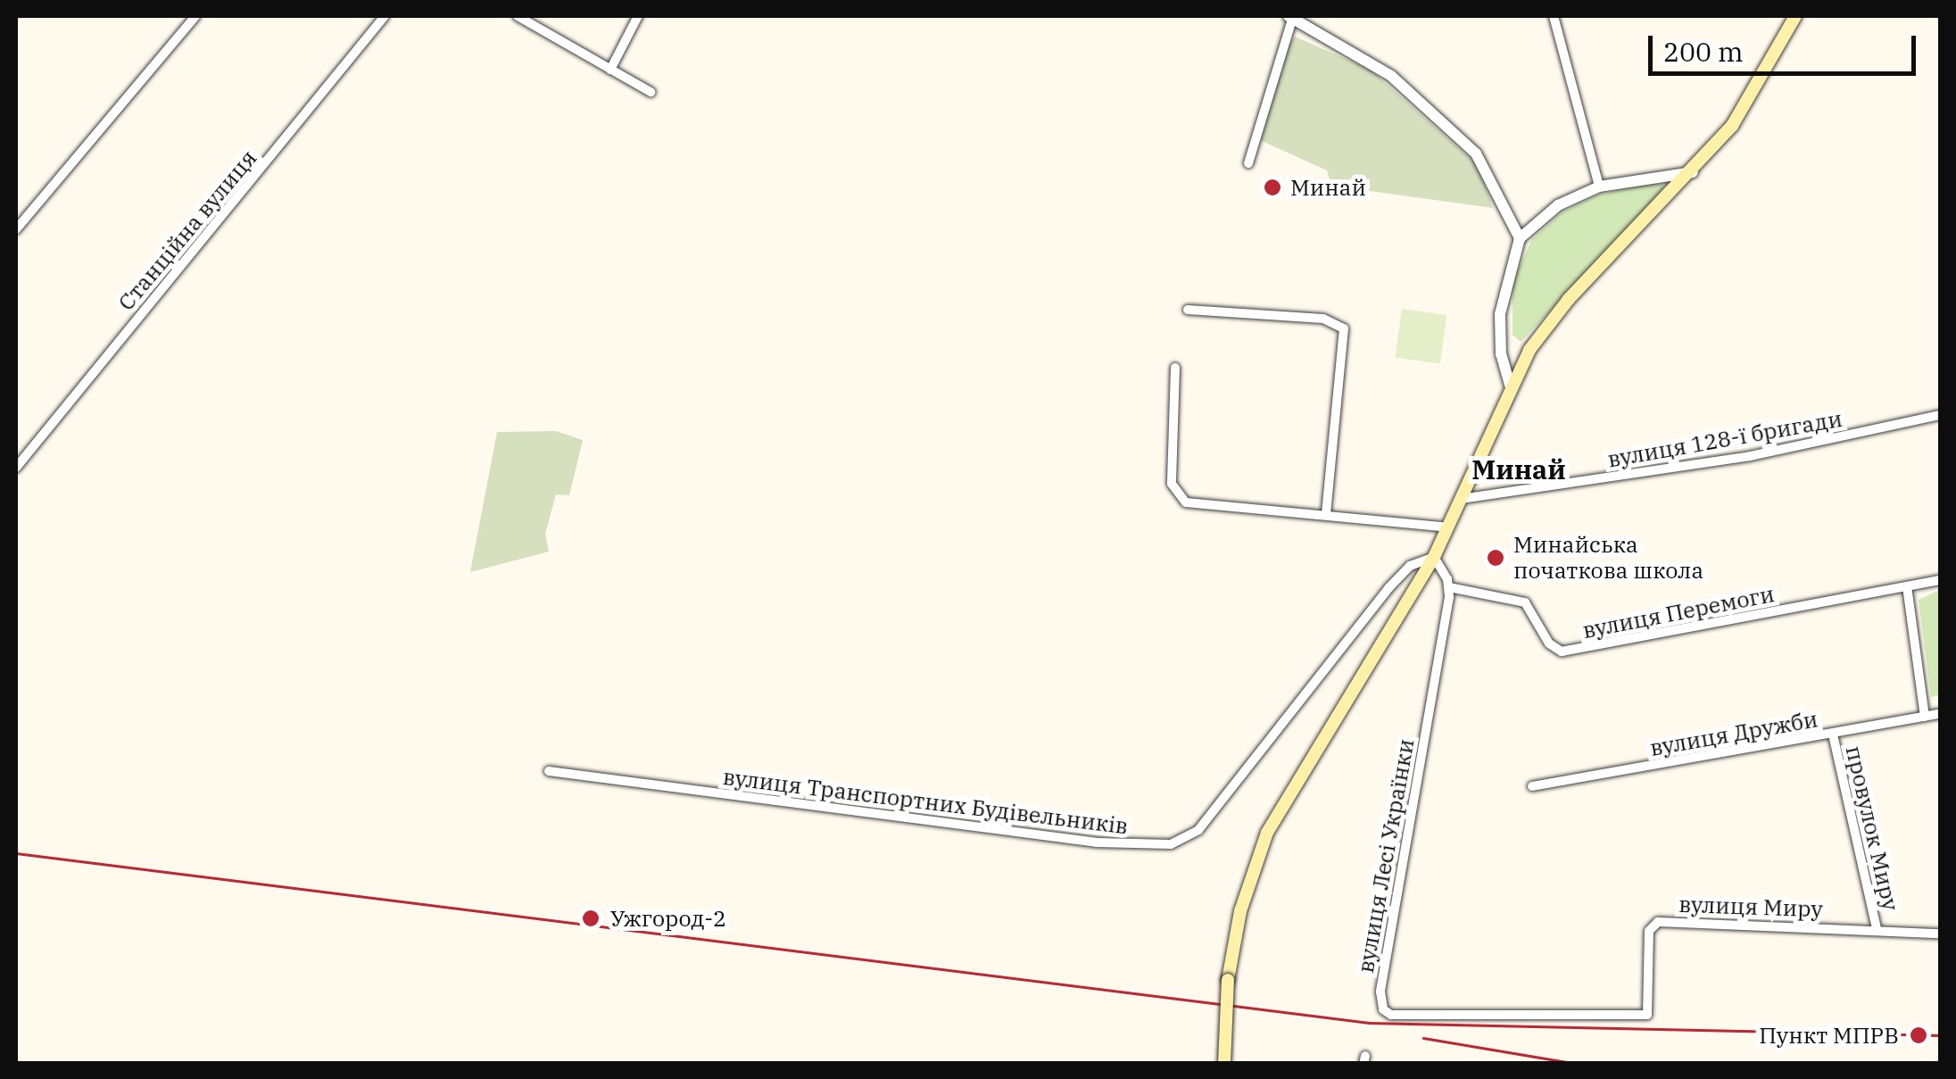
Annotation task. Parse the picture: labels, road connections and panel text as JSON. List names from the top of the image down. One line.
{"streets":{"street":["Станційна вулиця","вулиця 128-ї бригади","вулиця Перемоги","вулиця Дружби","вулиця Транспортних Будівельників","провулок Миру","вулиця Лесі Українки","вулиця Миру"]},"crossings":[["вулиця Перемоги","вулиця Лесі Українки"],["вулиця Дружби","провулок Миру"],["провулок Миру","вулиця Миру"],["вулиця Лесі Українки","вулиця Миру"]],"districts":["Минай"],"places":["Минай","Минайська початкова школа","Ужгород-2","Пункт МПРВ"],"scale_bar":"200 m"}
